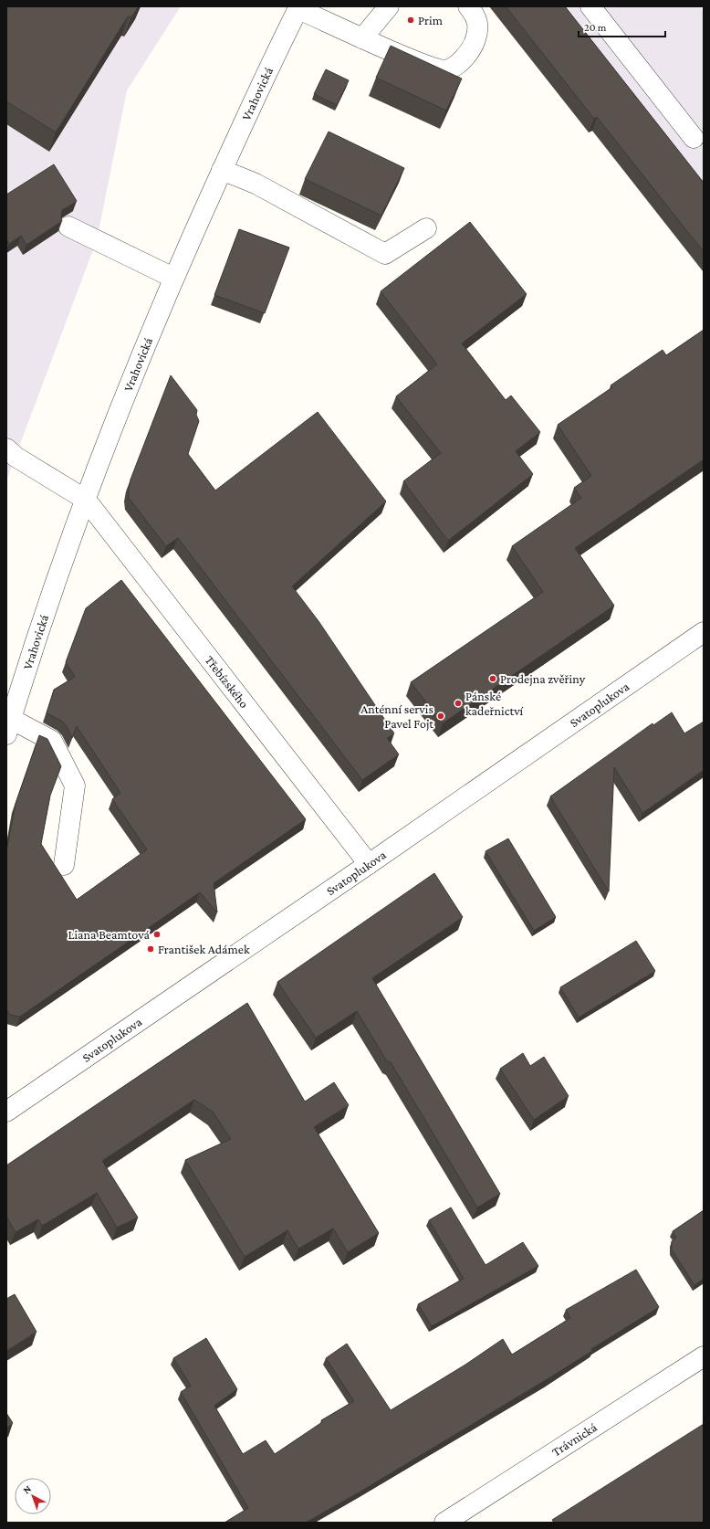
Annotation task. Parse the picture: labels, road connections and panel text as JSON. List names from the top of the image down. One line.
{"streets":{"street":["Vrahovická","Třebízského","Svatoplukova","Trávnická"]},"crossings":[["Vrahovická","Třebízského"],["Třebízského","Svatoplukova"]],"places":["Prim","Prodejna zvěřiny","Pánské kadeřnictví","Anténní servis Pavel Fojt","Liana Beamtová","František Adámek"],"scale_bar":"20 m","north":"top left"}
